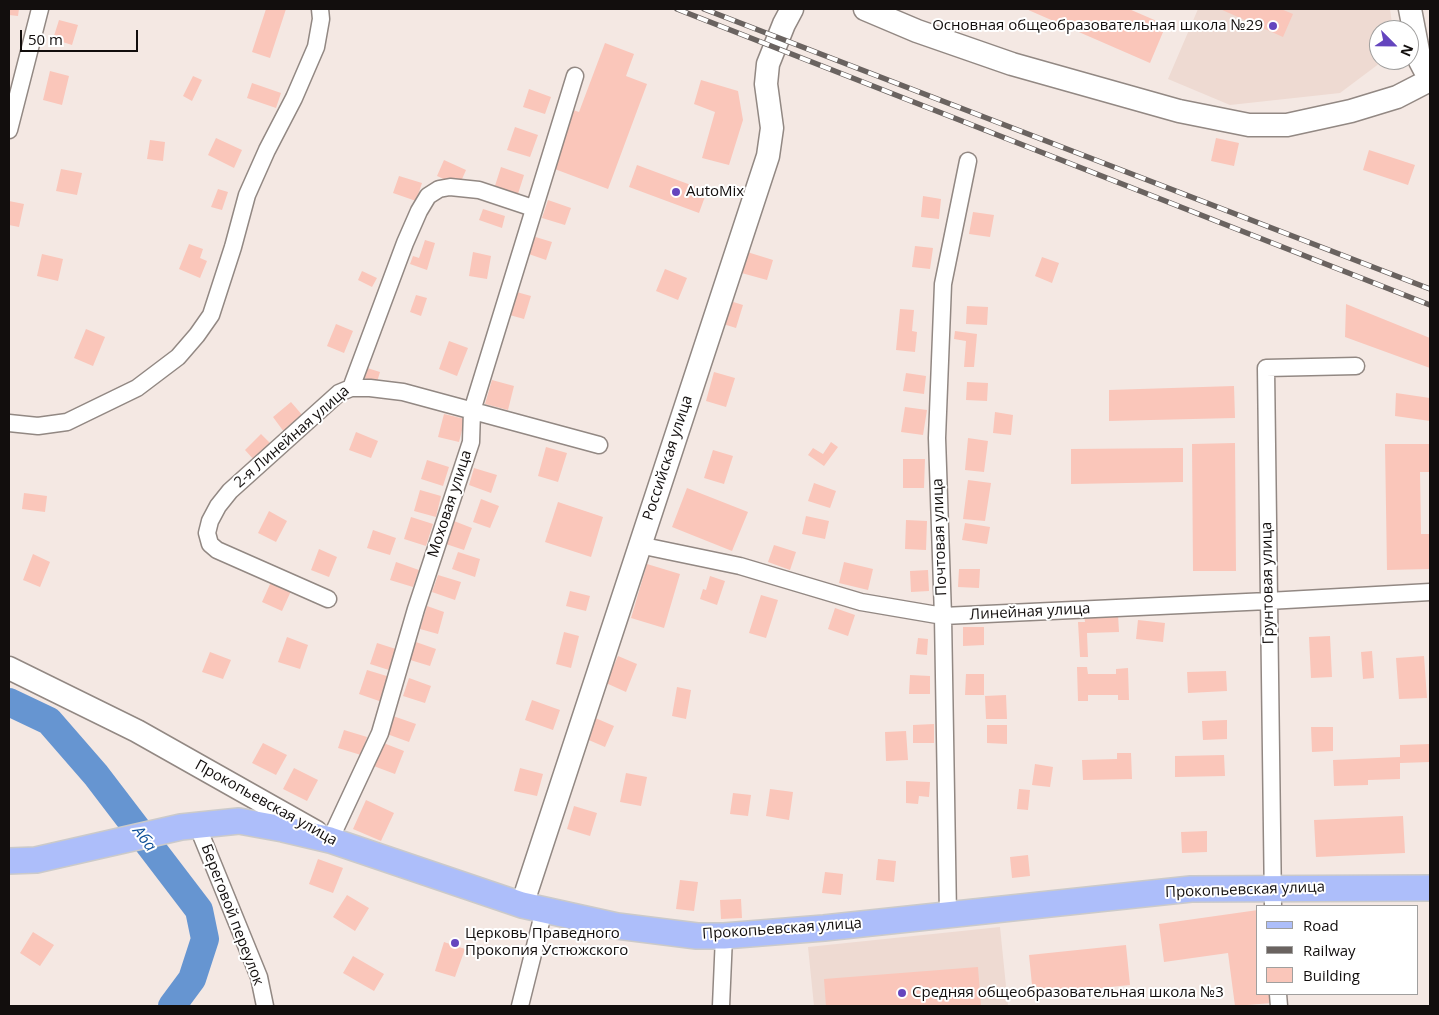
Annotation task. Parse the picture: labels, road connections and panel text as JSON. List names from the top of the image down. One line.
{"streets":{"main road":["Российская улица","Прокопьевская улица"],"street":["2-я Линейная улица","Моховая улица","Почтовая улица","Грунтовая улица","Линейная улица","Береговой переулок"]},"crossings":[["2-я Линейная улица","Моховая улица"],["Российская улица","Линейная улица"],["Российская улица","Прокопьевская улица"],["Моховая улица","Прокопьевская улица"],["Почтовая улица","Линейная улица"],["Почтовая улица","Прокопьевская улица"],["Грунтовая улица","Линейная улица"],["Грунтовая улица","Прокопьевская улица"]],"water":["Аба"],"places":["Основная общеобразовательная школа №29","AutoMix","Церковь Праведного Прокопия Устюжского","Средняя общеобразовательная школа №3"],"legend":["Road","Railway","Building"],"scale_bar":"50 m","north":"bottom right"}
